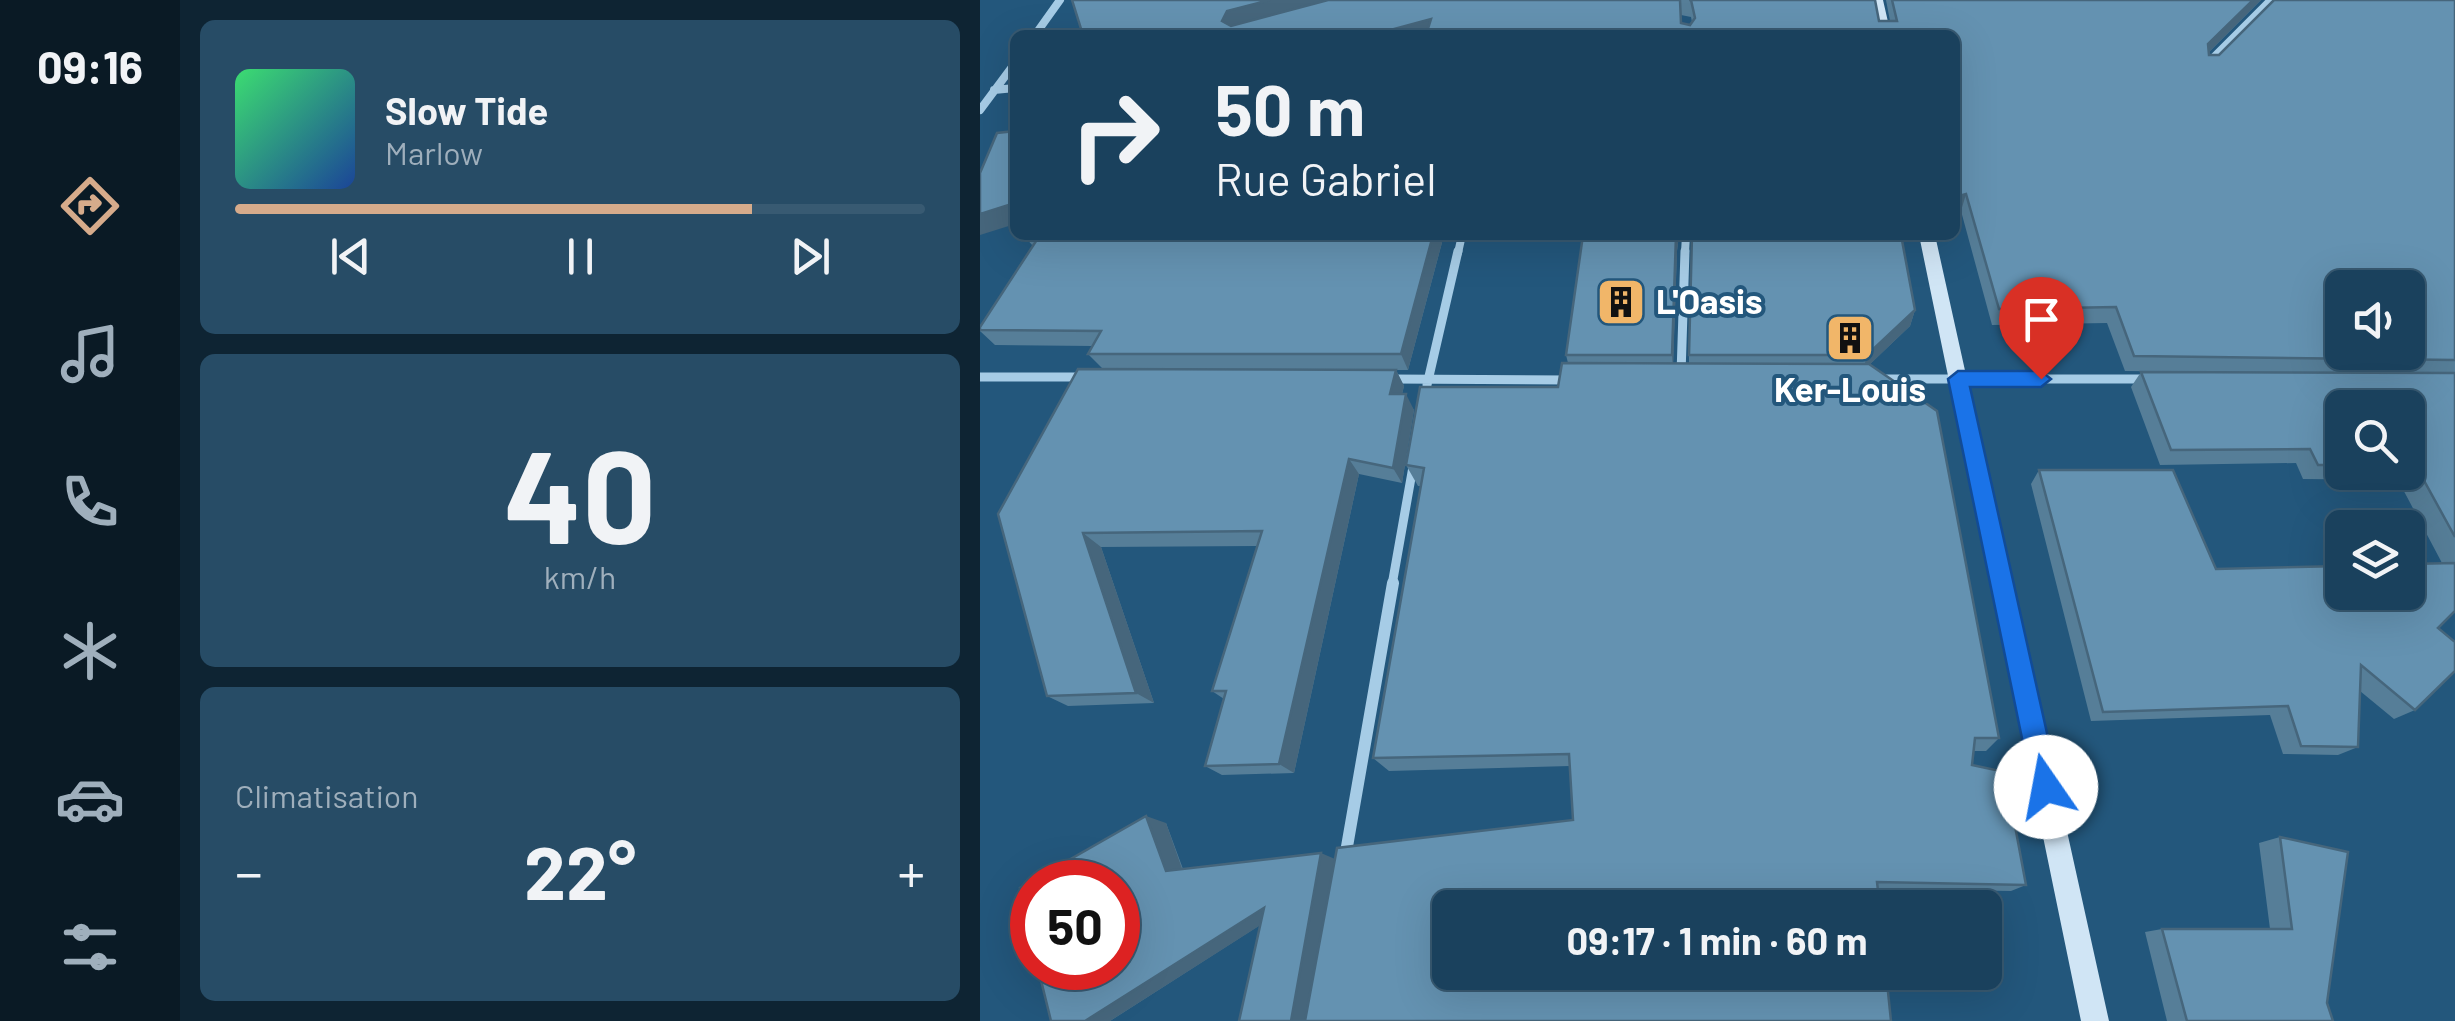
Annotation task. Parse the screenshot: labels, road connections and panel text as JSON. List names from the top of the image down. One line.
{"places":{"building":["L'Oasis","Ker-Louis"]},"page":{"tabs":"09:16","turn":["50 m","Rue Gabriel"],"song":["Slow Tide","Marlow"],"tile":[["40","km/h"],"Climatisation"],"heat":["−","22°","+"],"limit":"50","trip":"09:17 · 1 min · 60 m"}}
